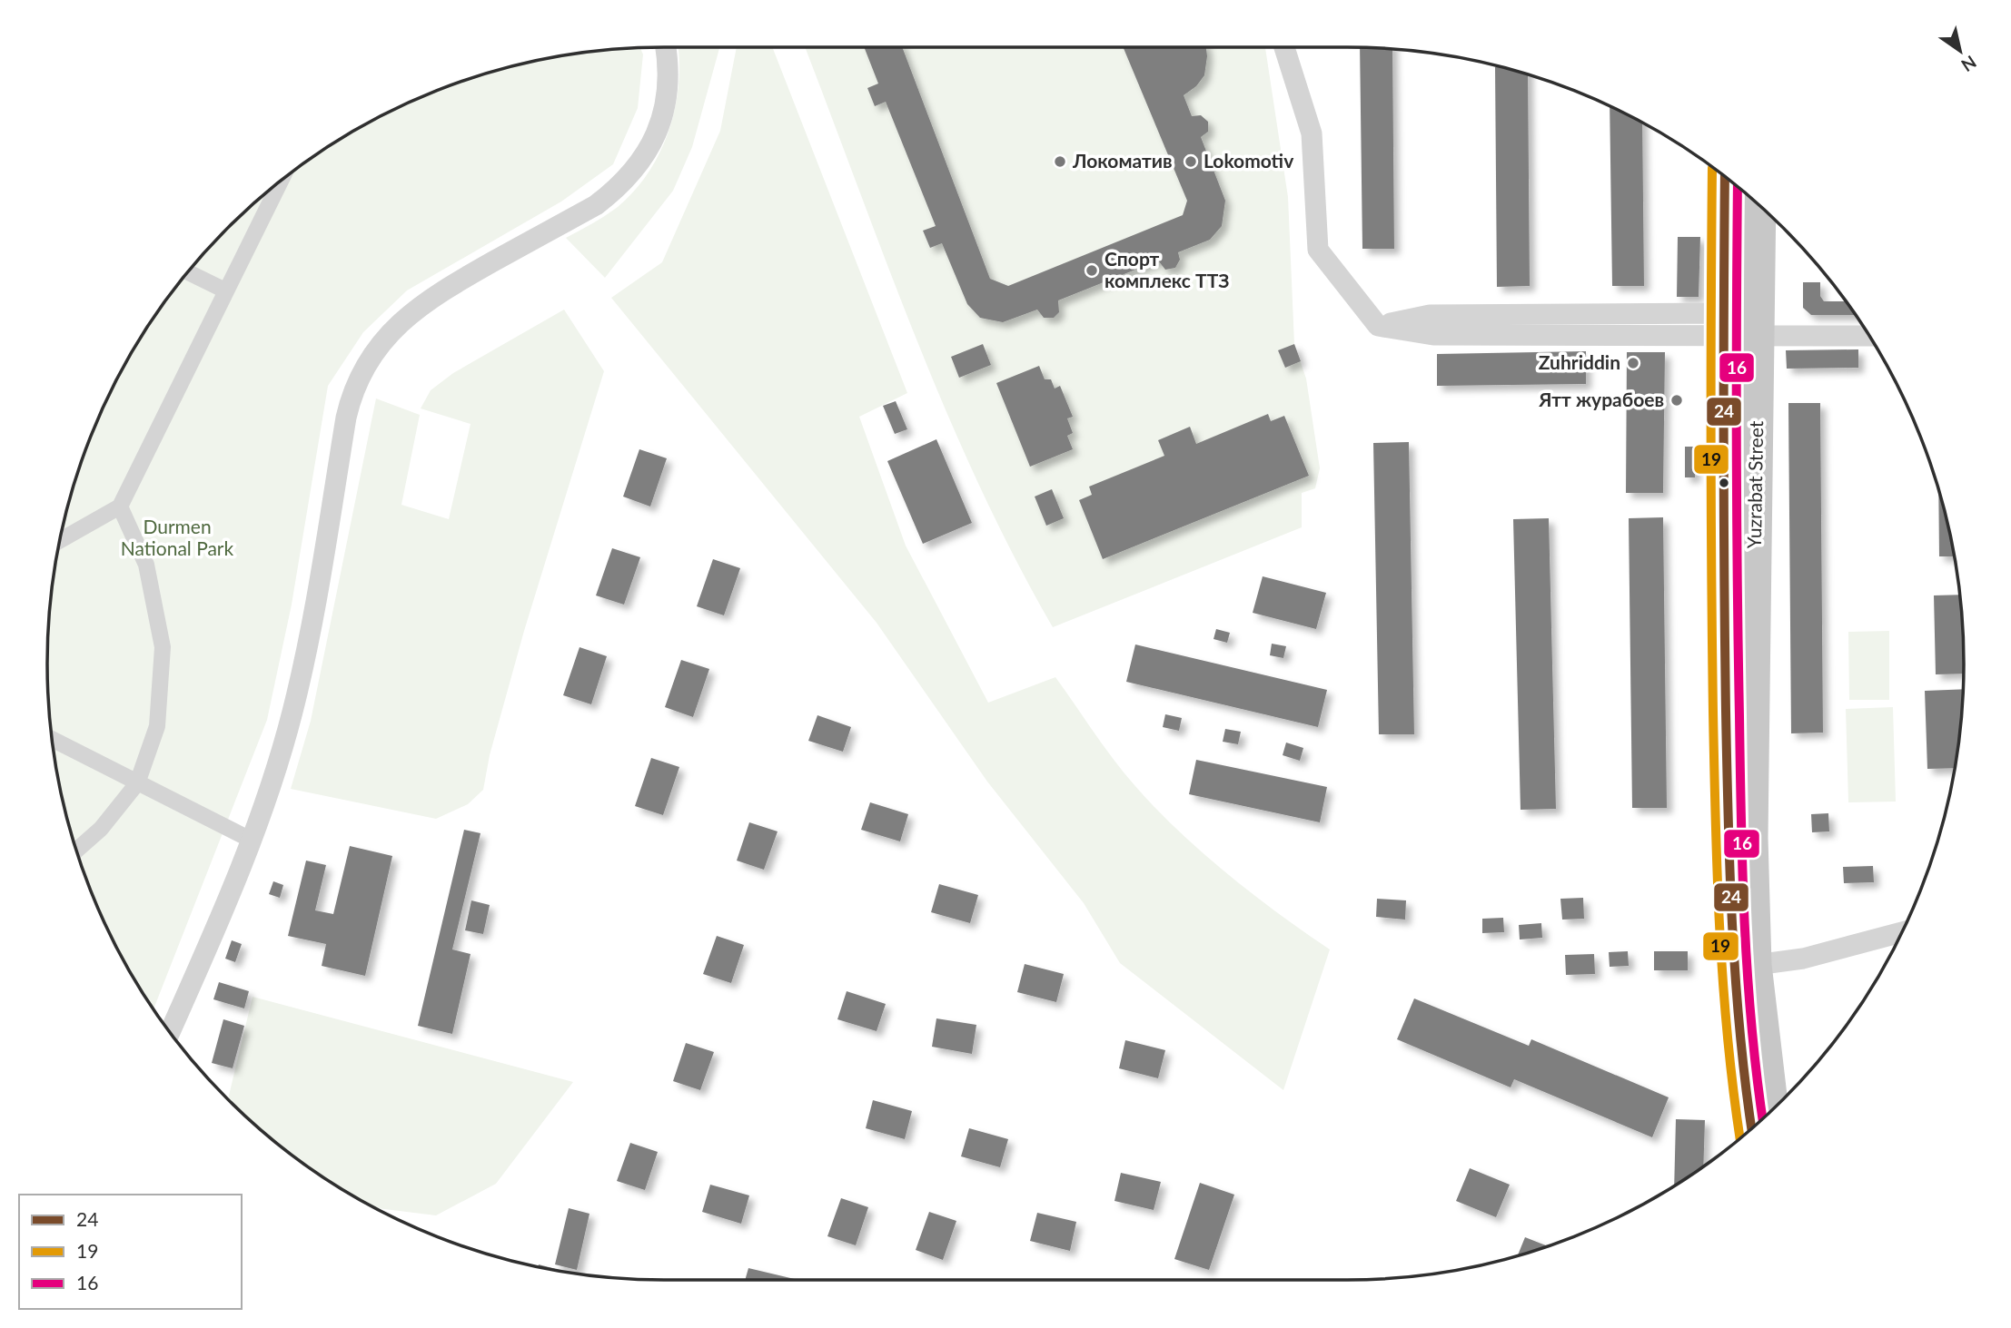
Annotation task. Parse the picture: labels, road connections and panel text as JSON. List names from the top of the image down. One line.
{"streets":{"main road":["Yuzrabat Street"]},"parks":["Durmen National Park"],"places":["Локоматив","Lokomotiv","Спорт комплекс ТТЗ","Zuhriddin","Ятт журабоев"],"lines":["transit line 19","transit line 24","transit line 16"],"legend":["24","19","16"],"north":"bottom right"}
